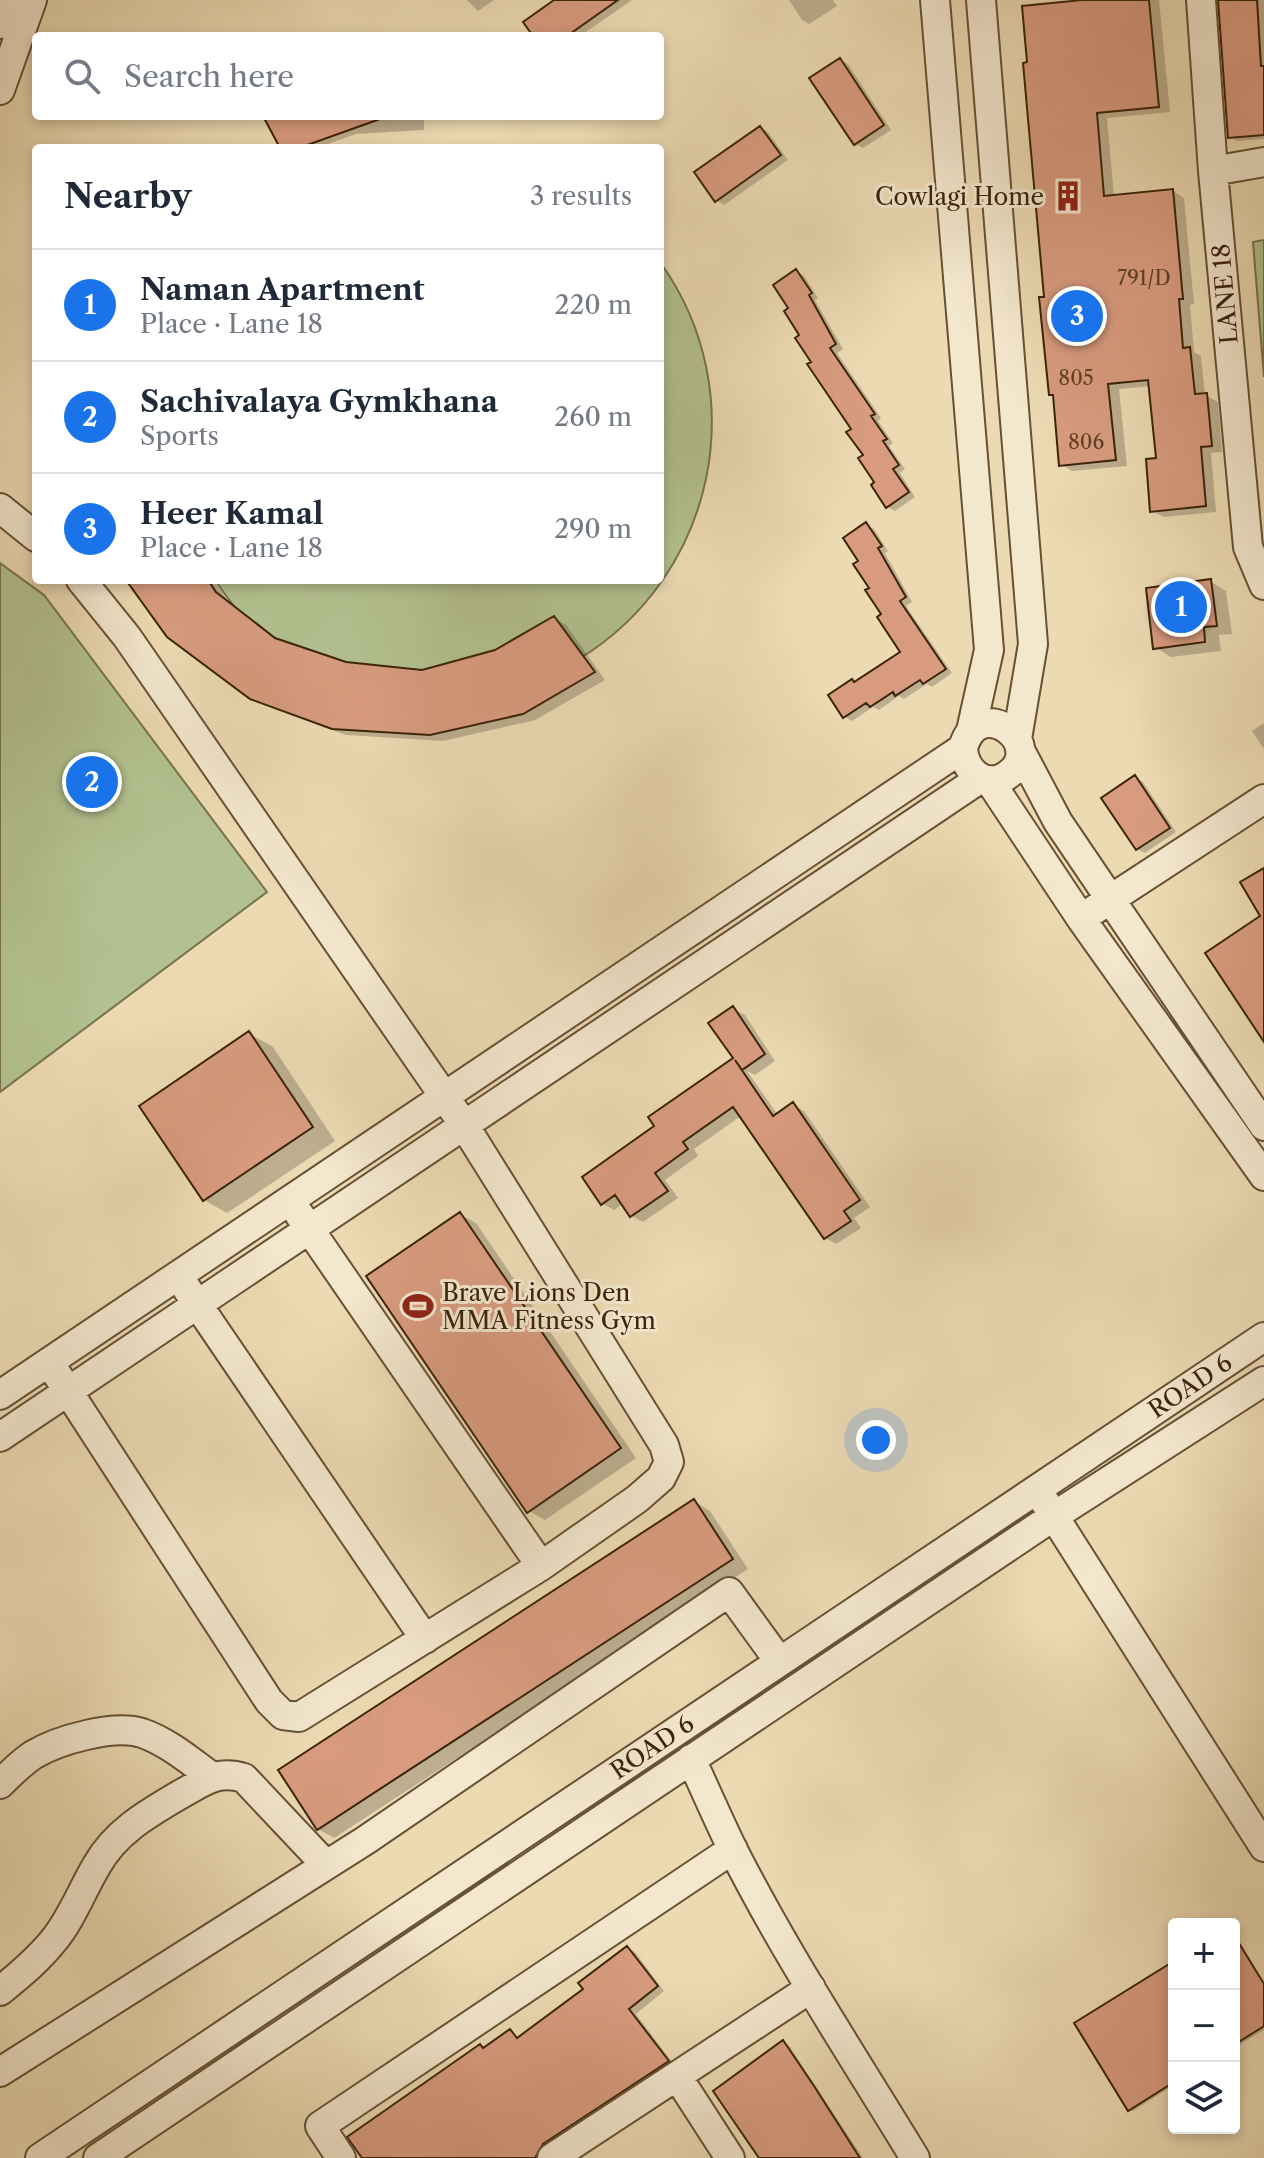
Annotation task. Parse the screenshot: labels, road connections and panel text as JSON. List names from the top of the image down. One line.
{"streets":{"street":["LANE 18","ROAD 6"]},"places":{"building":["Cowlagi Home"],"sports":["Brave Lions Den MMA Fitness Gym"]},"house_numbers":["791/D","805","806"],"page":{"search":"Search here","heading":["Nearby","3 results"],"list":[{"mark":"1","name":"Naman Apartment","note":"Place · Lane 18","value":"220 m"},{"mark":"2","name":"Sachivalaya Gymkhana","note":"Sports","value":"260 m"},{"mark":"3","name":"Heer Kamal","note":"Place · Lane 18","value":"290 m"}],"pins":["3","1","2"],"map_buttons":["+","−"]}}
